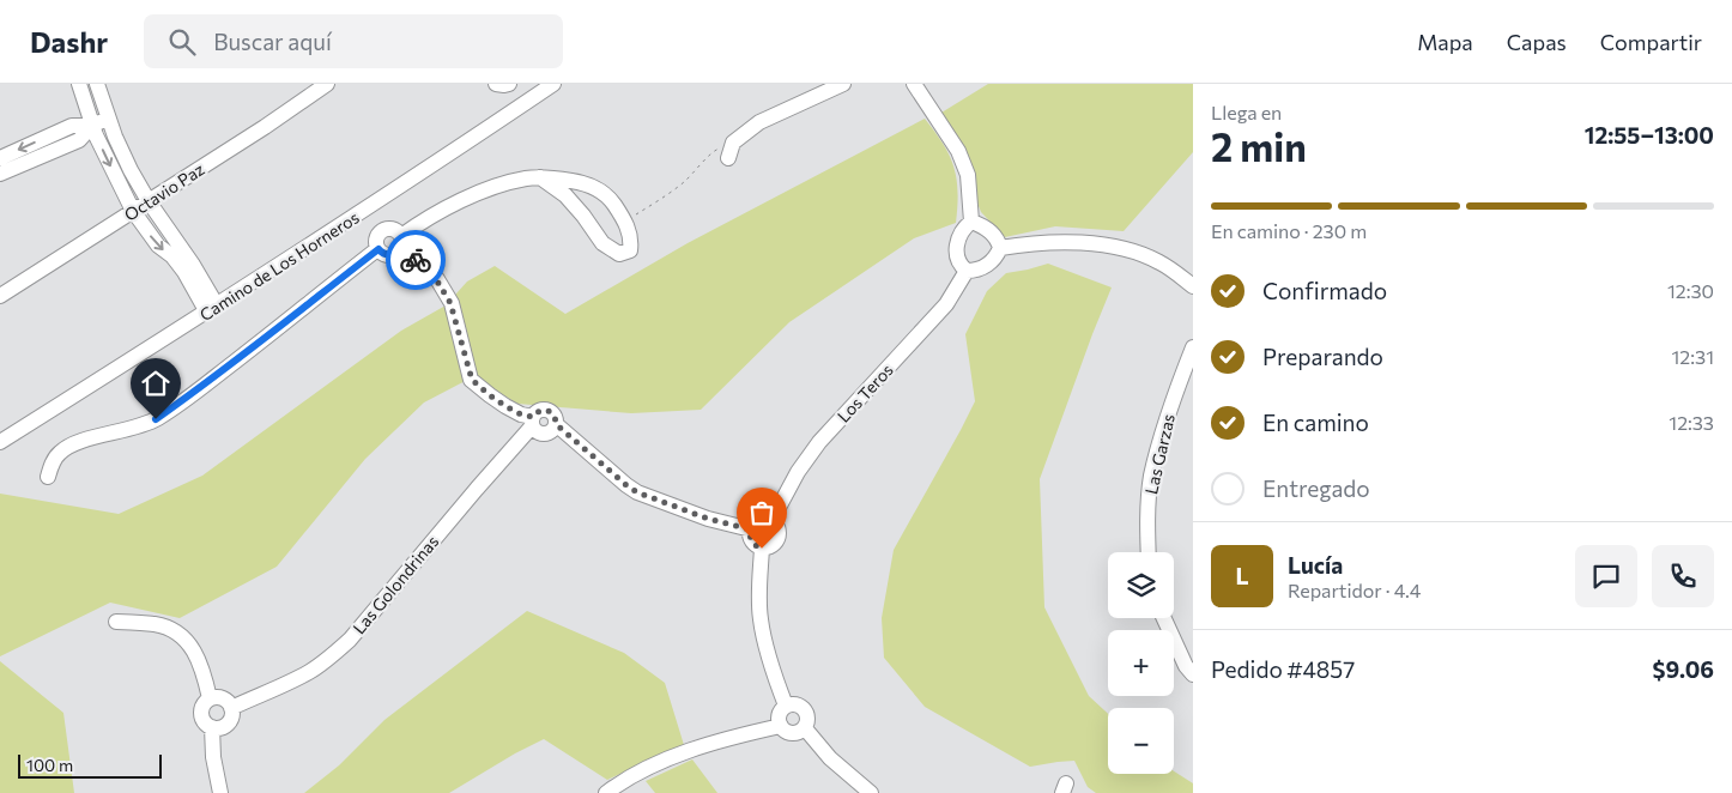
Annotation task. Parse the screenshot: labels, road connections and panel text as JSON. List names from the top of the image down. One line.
{"streets":{"street":["Octavio Paz","Camino de Los Horneros","Los Teros","Las Garzas","Las Golondrinas"]},"scale_bar":"100 m","page":{"header":"Dashr","search":"Buscar aquí","nav":["Mapa","Capas","Compartir"],"heading":["2 min","Llega en","12:55–13:00"],"panel":["Lucía","Repartidor · 4.4","Pedido #4857","$9.06"],"bar":"En camino · 230 m","list":[["Confirmado","12:30"],["Preparando","12:31"],["En camino","12:33"],"Entregado"],"round":"L","map_buttons":["+","−"],"scale":"100 m"}}
